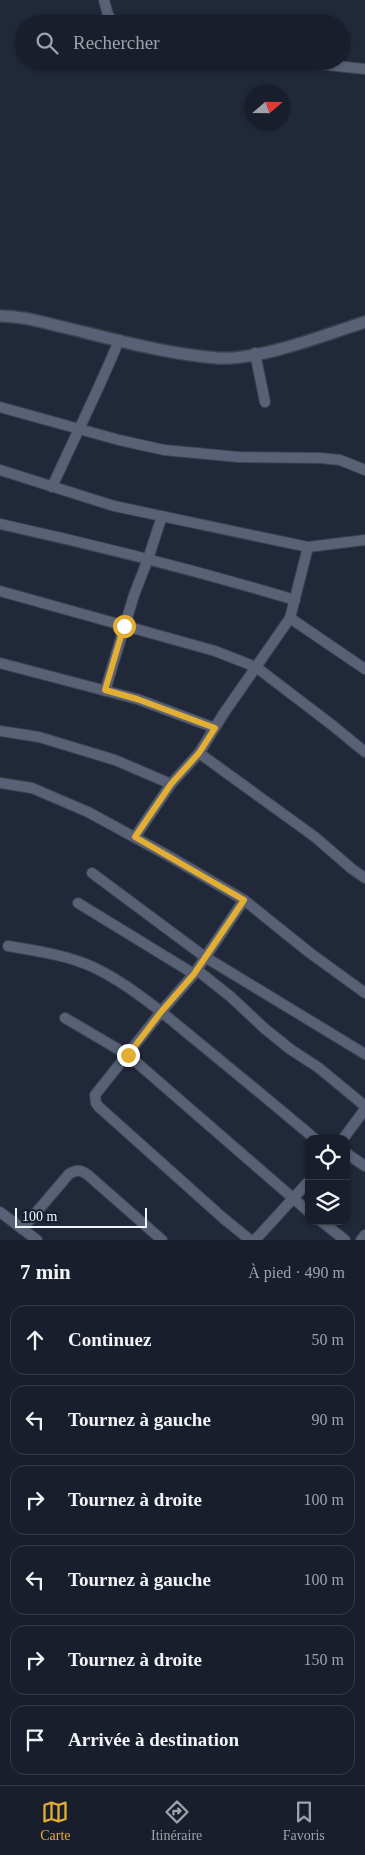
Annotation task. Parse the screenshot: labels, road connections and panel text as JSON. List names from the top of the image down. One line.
{"scale_bar":"100 m","north":"right","page":{"search":"Rechercher","scale":"100 m","heading":["7 min","À pied · 490 m"],"list":[["Continuez","50 m"],["Tournez à gauche","90 m"],["Tournez à droite","100 m"],["Tournez à gauche","100 m"],["Tournez à droite","150 m"],"Arrivée à destination"],"nav":["Carte","Itinéraire","Favoris"]}}
